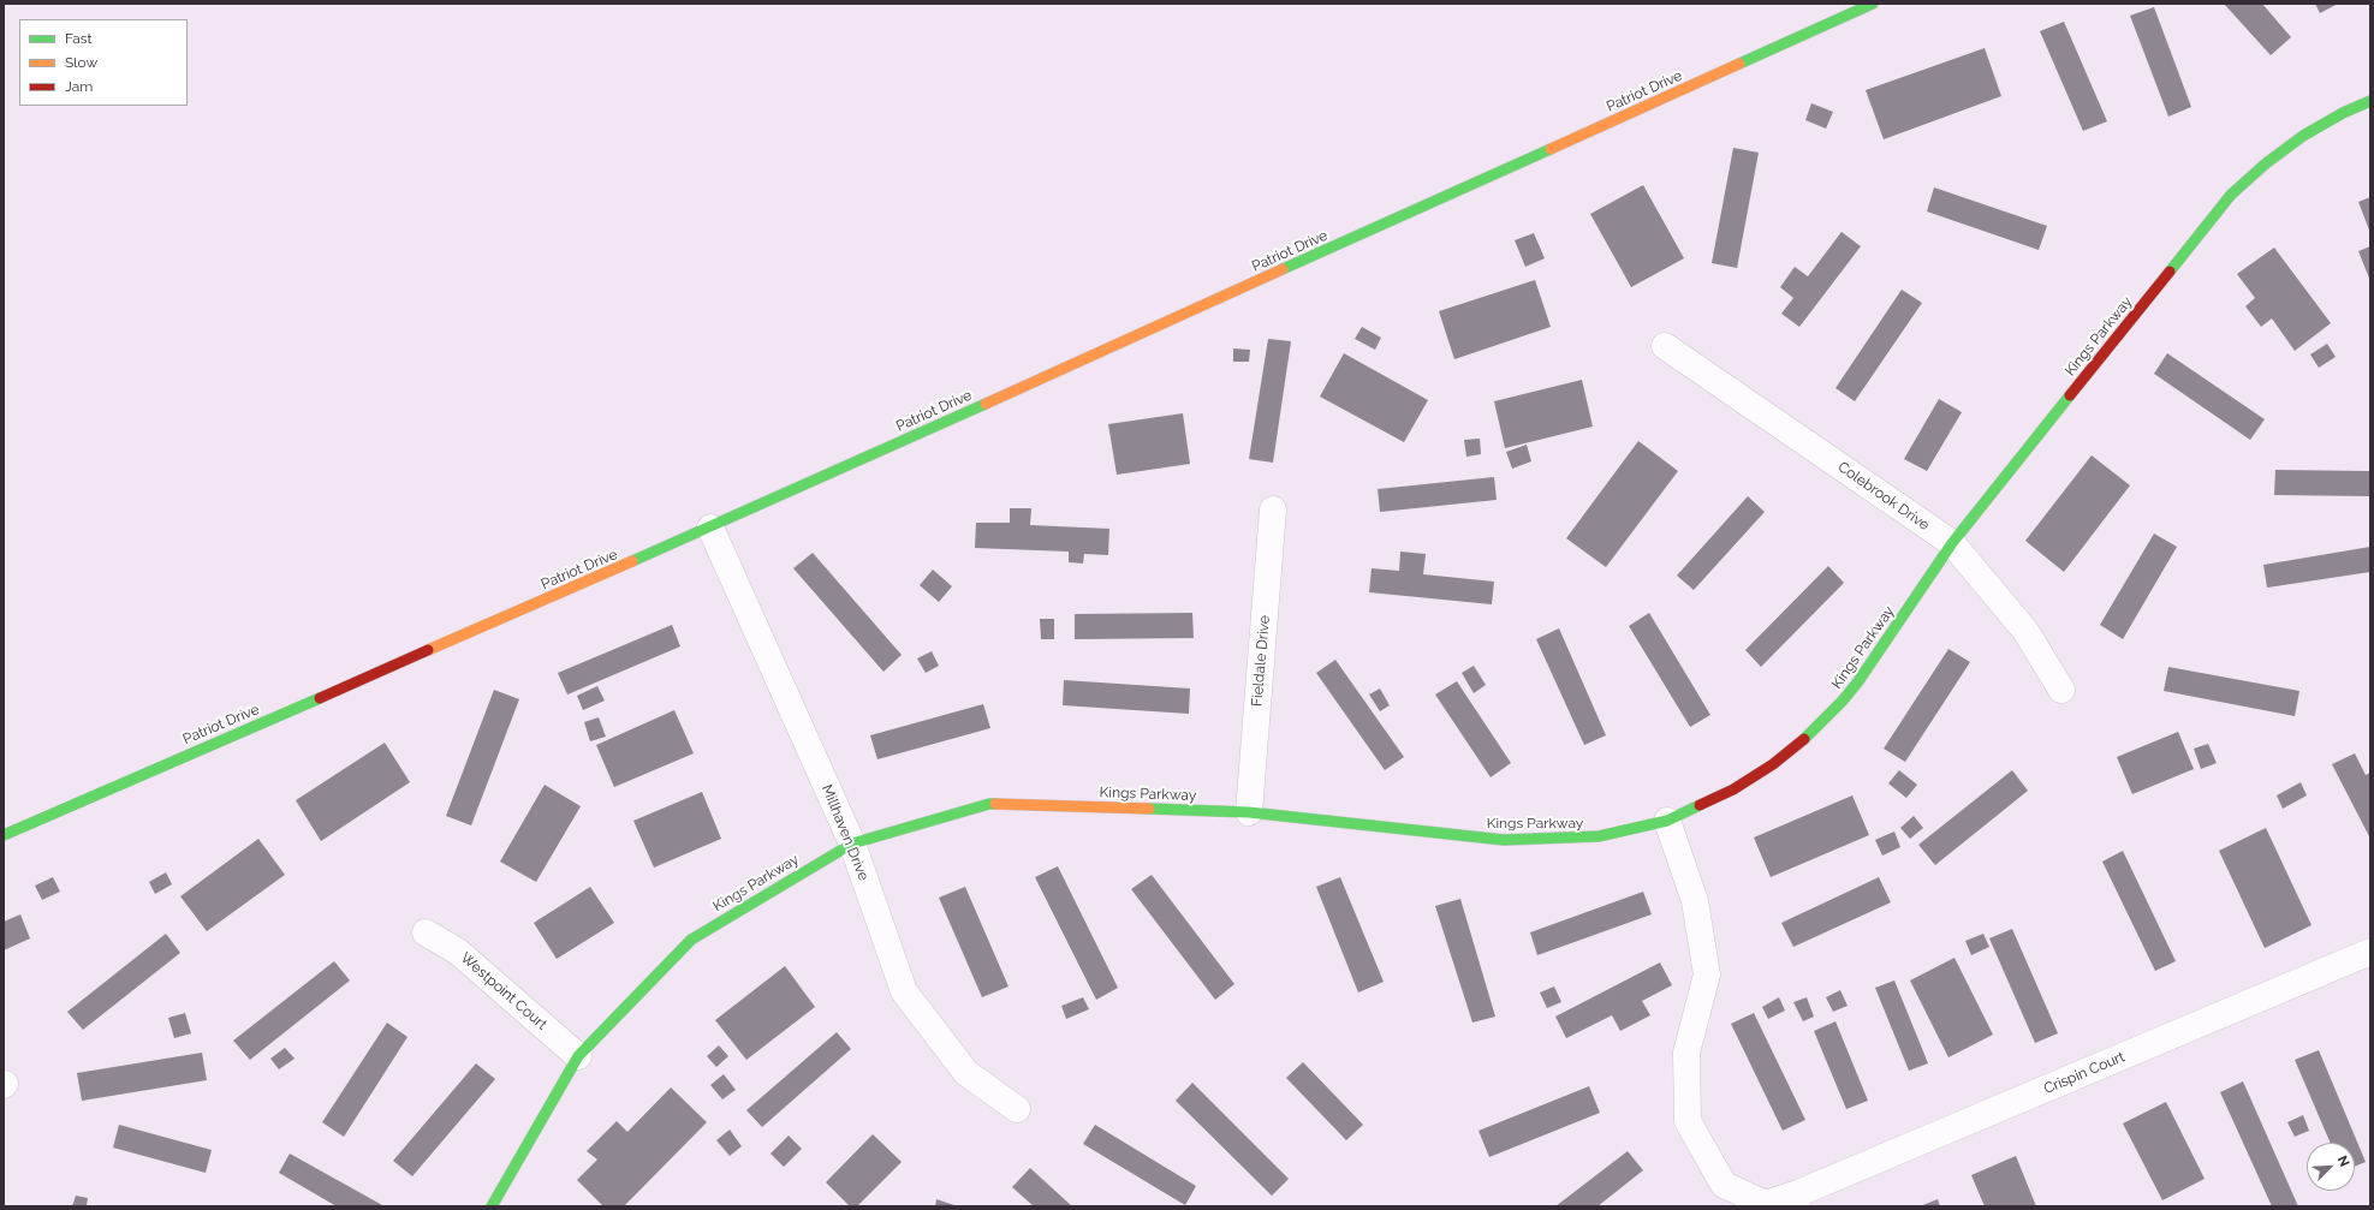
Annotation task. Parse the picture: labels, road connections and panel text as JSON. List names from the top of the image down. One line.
{"streets":{"street":["Patriot Drive","Kings Parkway","Colebrook Drive","Fieldale Drive","Millhaven Drive","Westpoint Court","Crispin Court"]},"crossings":[["Patriot Drive","Millhaven Drive"],["Kings Parkway","Colebrook Drive"],["Kings Parkway","Fieldale Drive"],["Kings Parkway","Millhaven Drive"],["Kings Parkway","Westpoint Court"],["Kings Parkway","Crispin Court"]],"legend":["Fast","Slow","Jam"],"north":"top right"}
